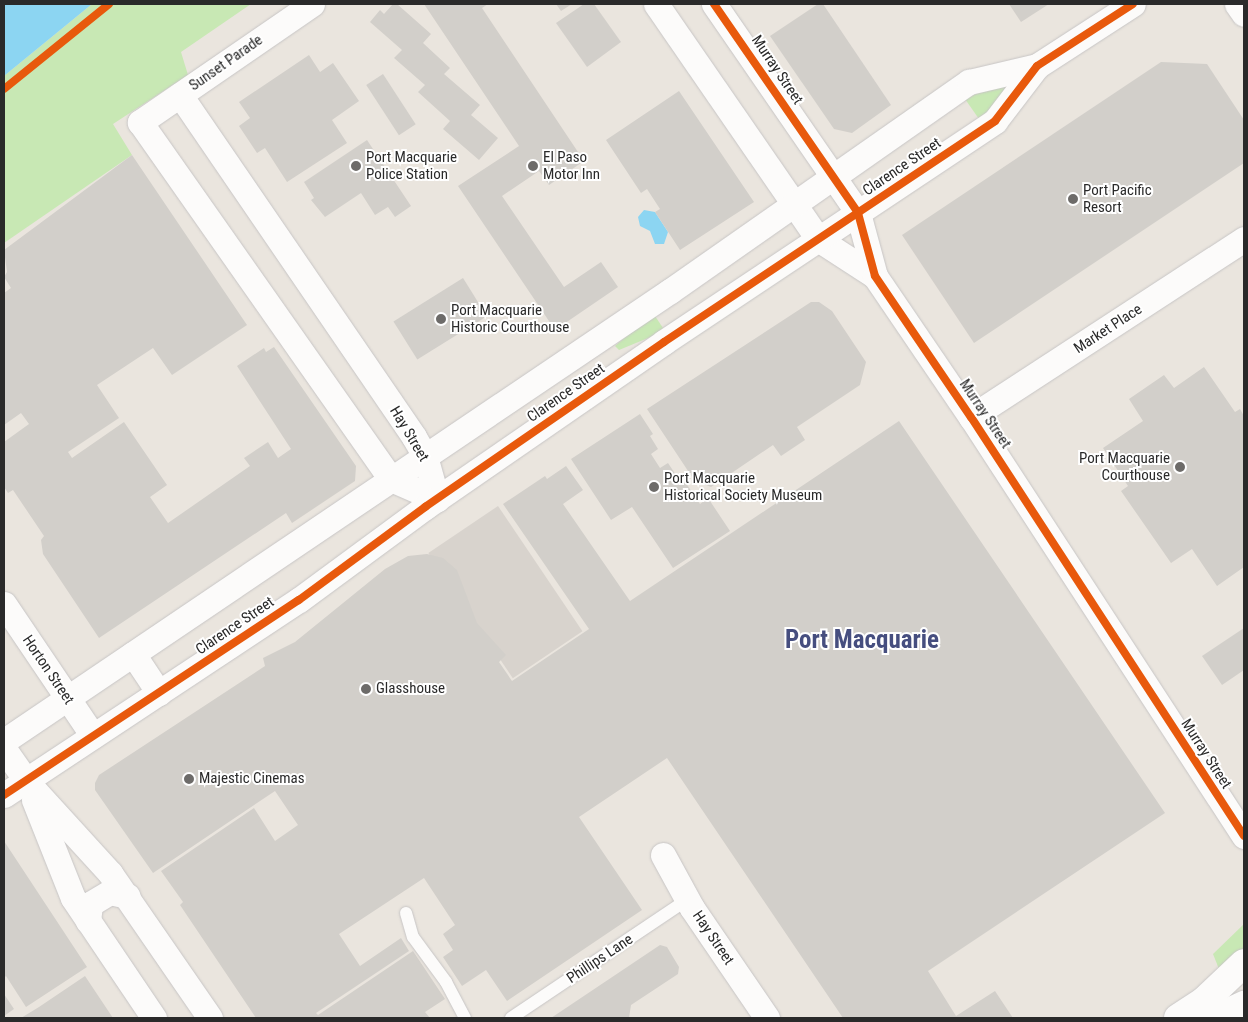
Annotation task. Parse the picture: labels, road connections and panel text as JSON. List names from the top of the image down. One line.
{"streets":{"street":["Sunset Parade","Murray Street","Clarence Street","Market Place","Hay Street","Horton Street"],"lane":["Phillips Lane"]},"crossings":[["Sunset Parade","Clarence Street"],["Sunset Parade","Hay Street"],["Murray Street","Clarence Street"],["Murray Street","Market Place"],["Clarence Street","Hay Street"],["Clarence Street","Horton Street"],["Hay Street","Phillips Lane"]],"districts":["Port Macquarie"],"places":["Port Macquarie Police Station","El Paso Motor Inn","Port Pacific Resort","Port Macquarie Historic Courthouse","Port Macquarie Courthouse","Port Macquarie Historical Society Museum","Glasshouse","Majestic Cinemas"]}
